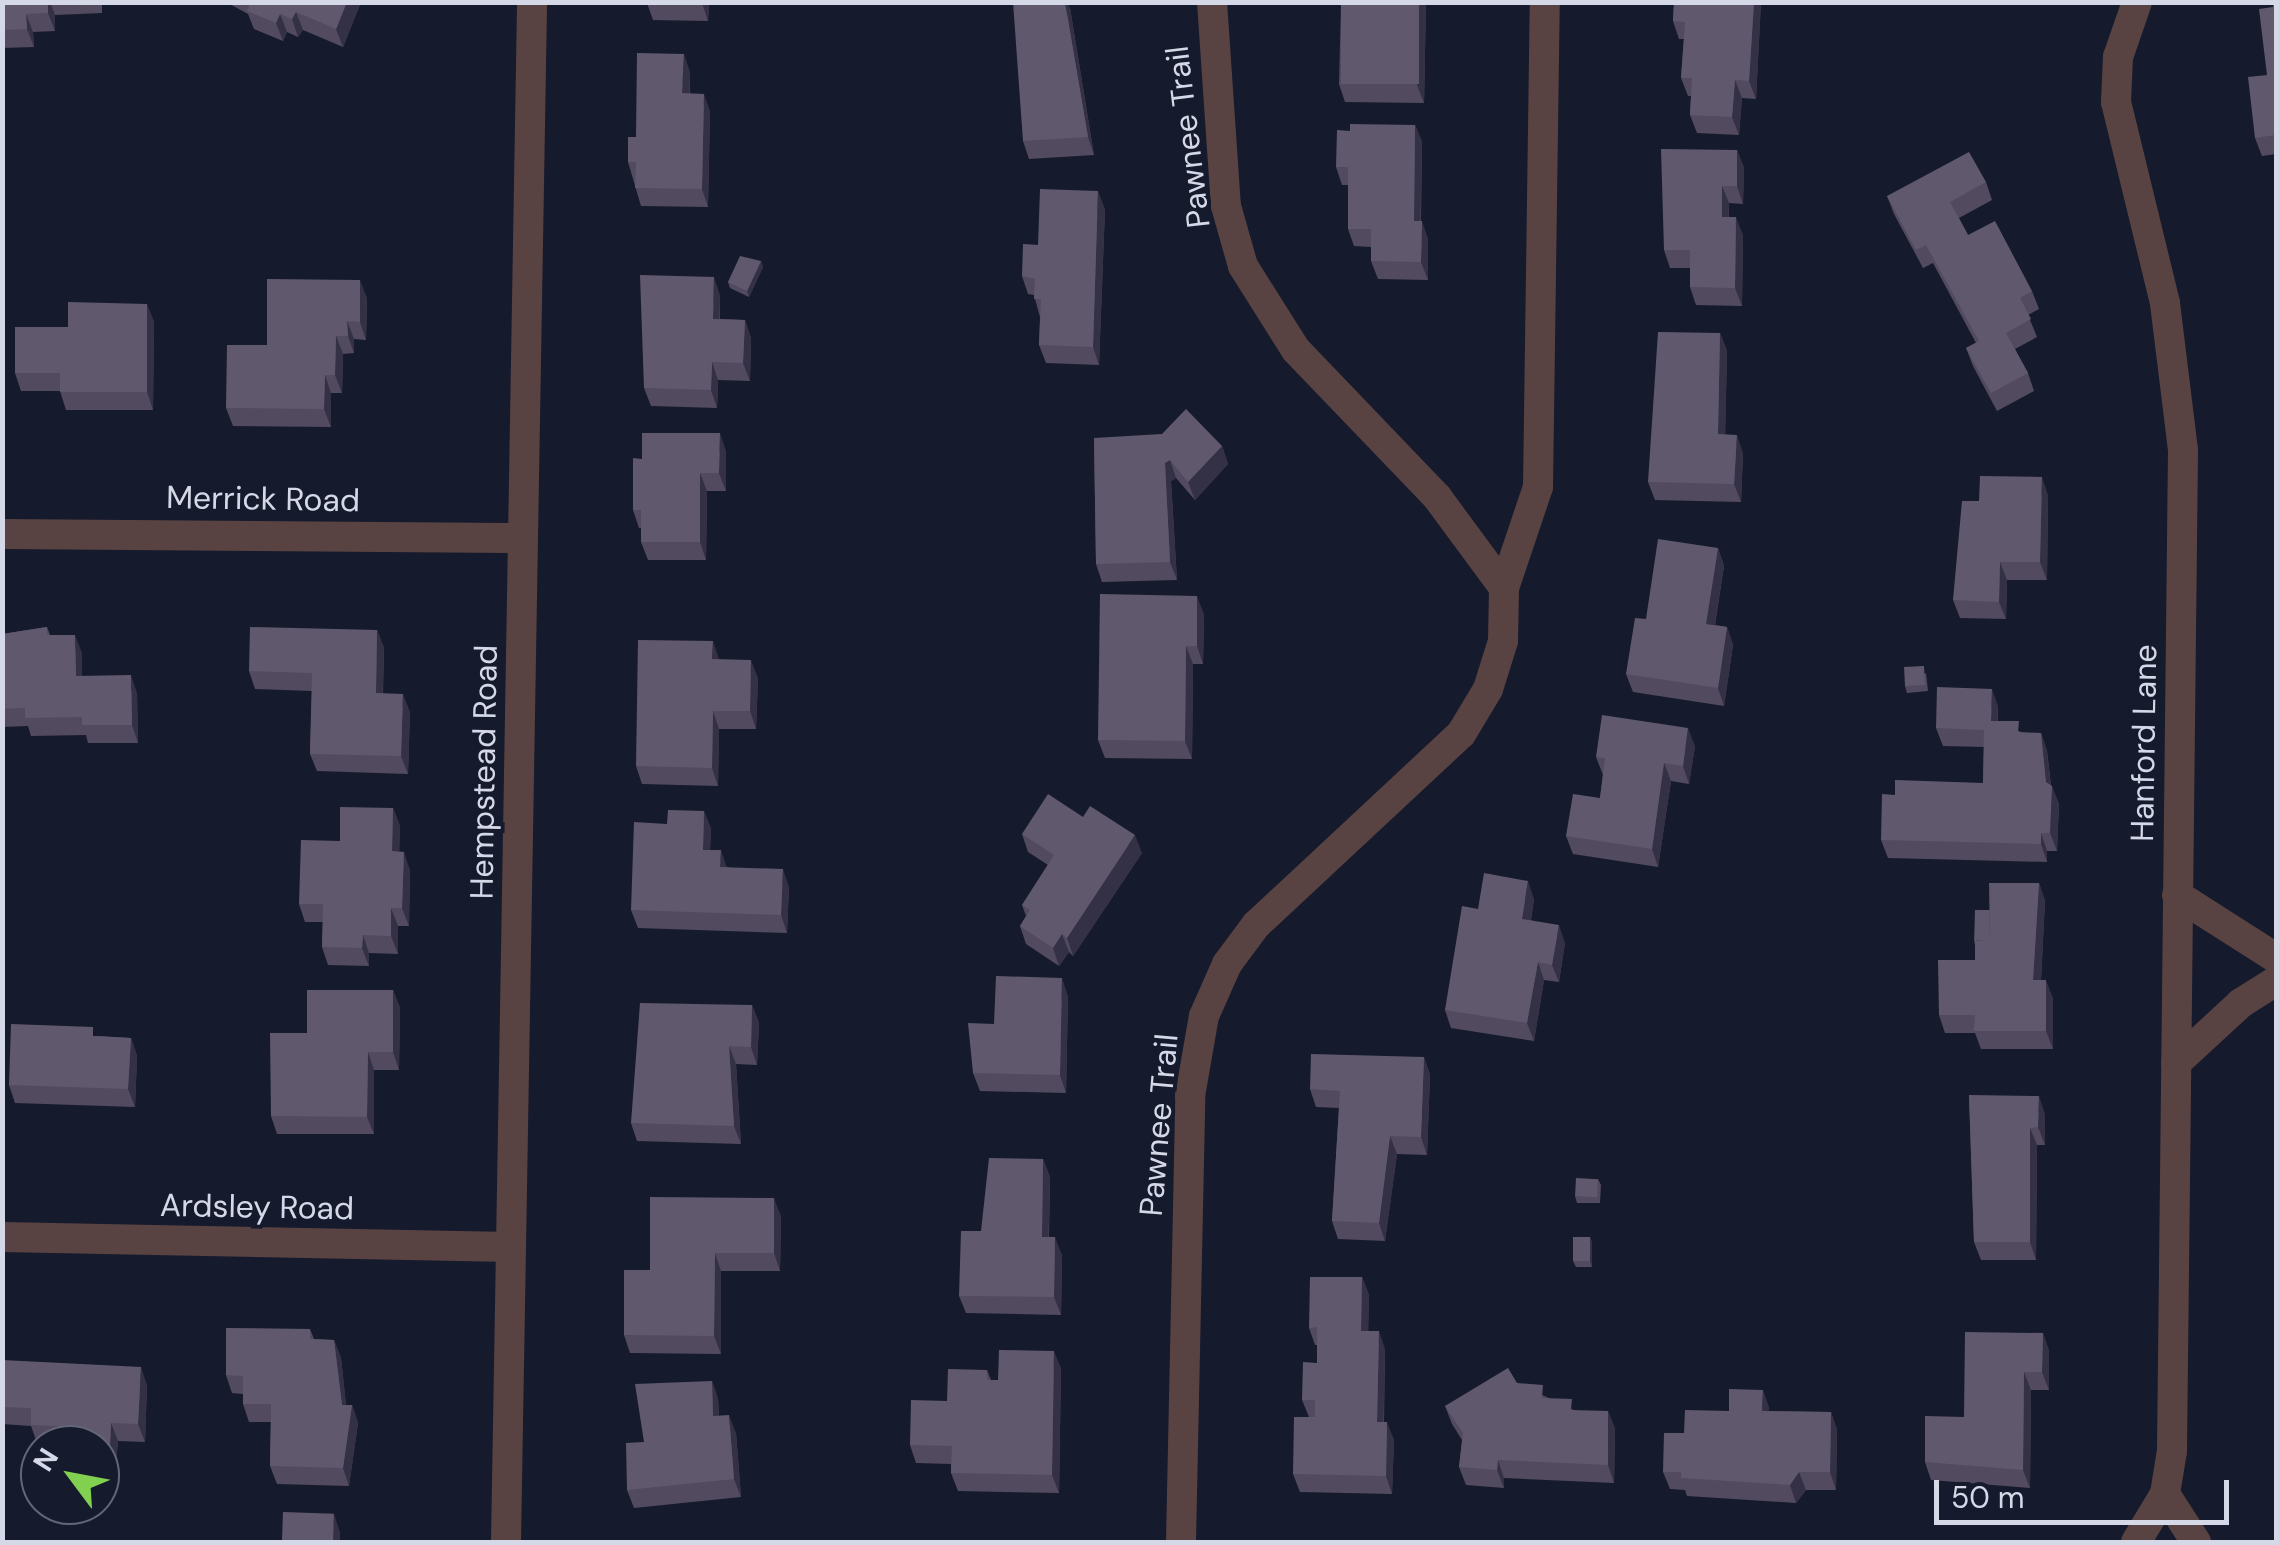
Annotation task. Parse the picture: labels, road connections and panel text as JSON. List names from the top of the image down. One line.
{"streets":{"street":["Pawnee Trail","Merrick Road","Hanford Lane","Hempstead Road","Ardsley Road"]},"crossings":[["Merrick Road","Hempstead Road"],["Hempstead Road","Ardsley Road"]],"scale_bar":"50 m","north":"top left"}
